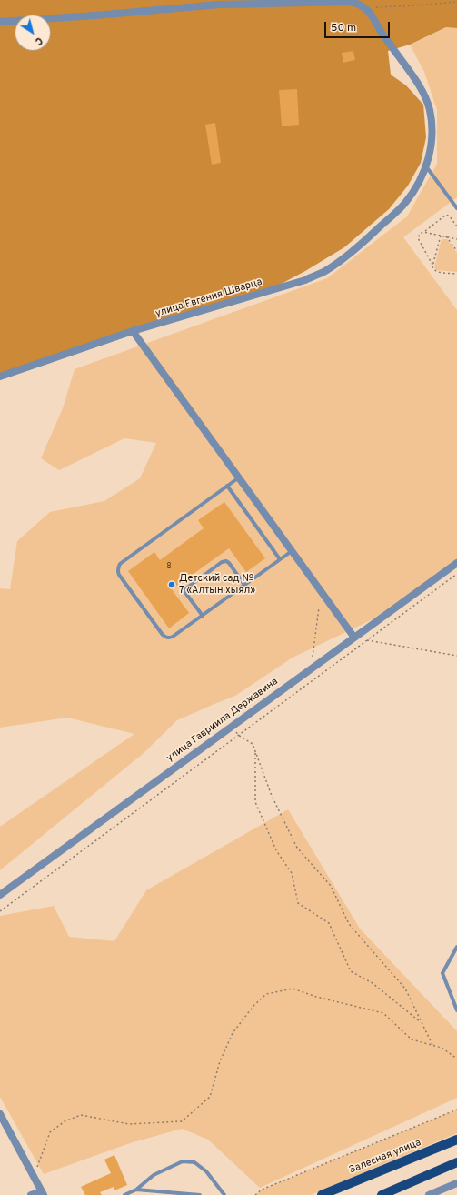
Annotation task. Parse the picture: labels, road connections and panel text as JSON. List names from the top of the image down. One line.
{"streets":{"main road":["Залесная улица"],"street":["улица Евгения Шварца","улица Гавриила Державина"]},"places":["Детский сад № 7 «Алтын хыял»"],"house_numbers":["8"],"scale_bar":"50 m","north":"bottom right"}
